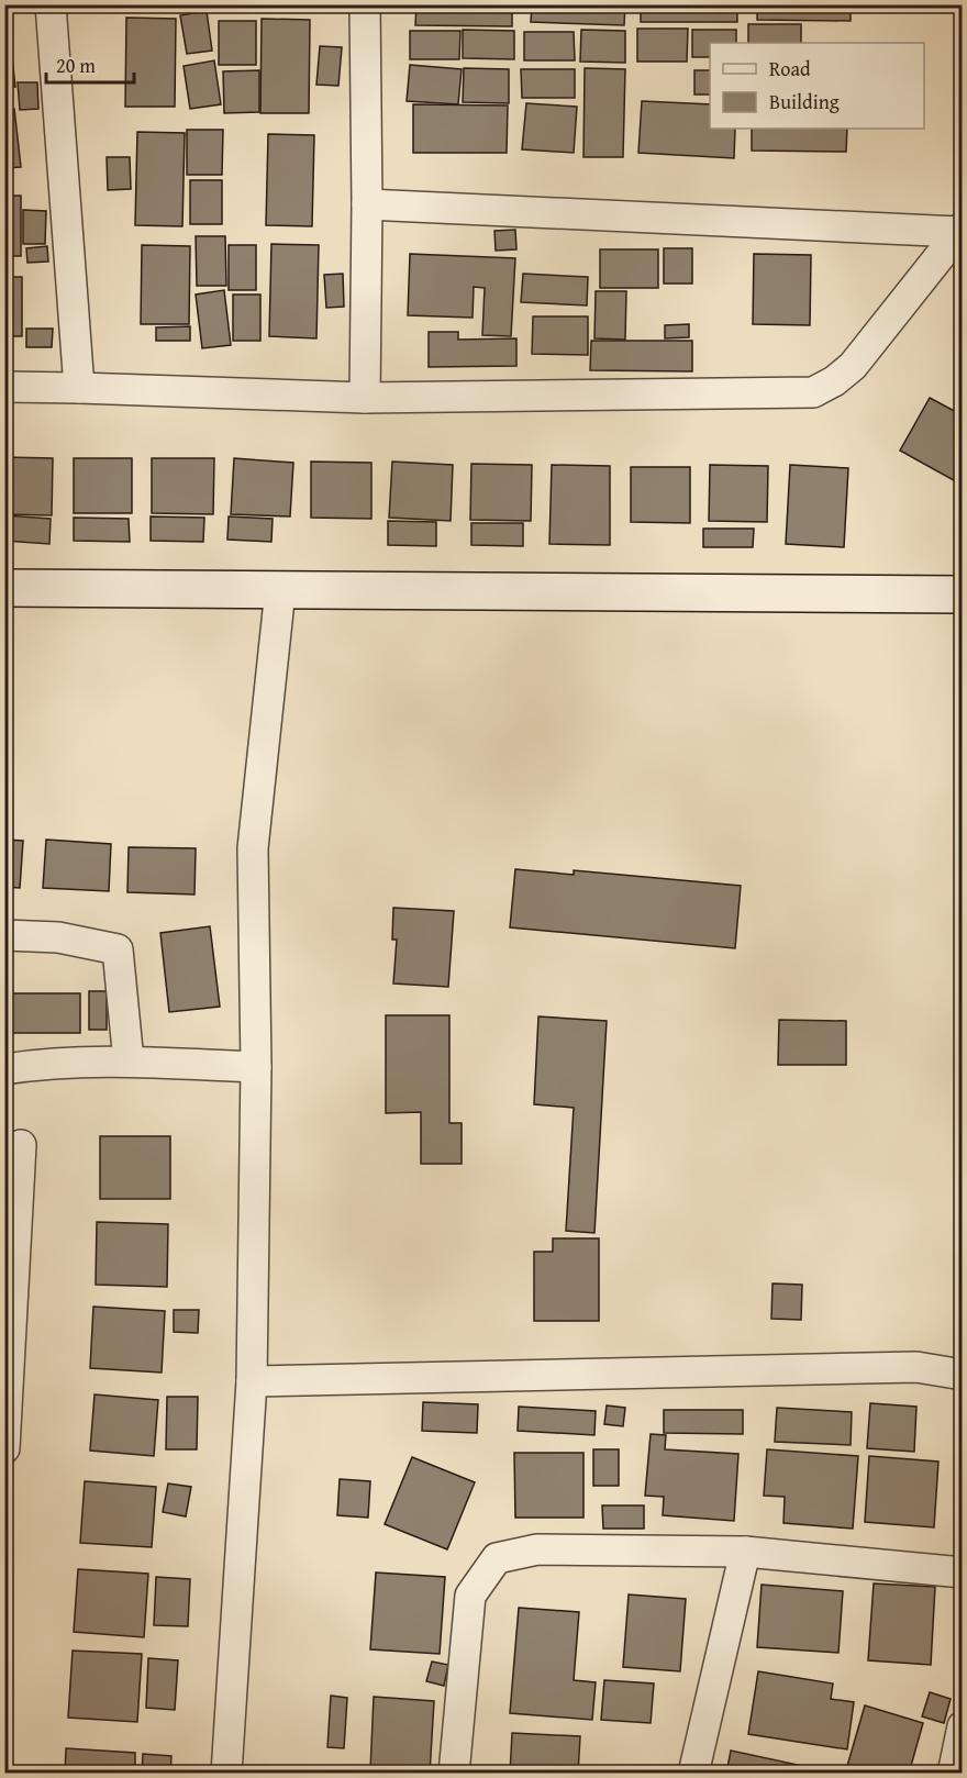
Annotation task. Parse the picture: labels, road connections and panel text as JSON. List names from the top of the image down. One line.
{"legend":["Road","Building"],"scale_bar":"20 m"}
